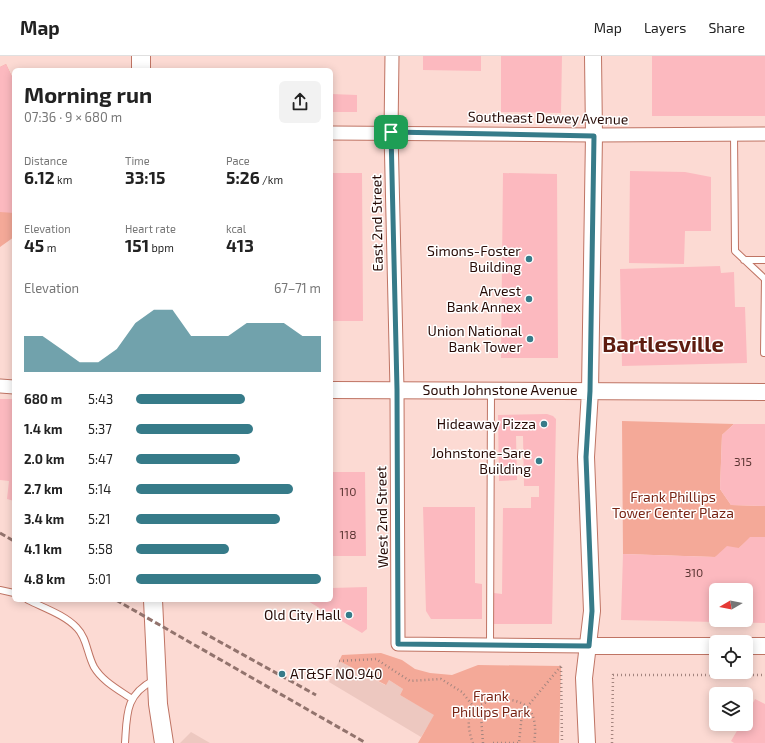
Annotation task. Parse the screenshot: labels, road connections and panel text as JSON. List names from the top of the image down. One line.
{"streets":{"street":["Southeast Dewey Avenue","East 2nd Street","South Johnstone Avenue","West 2nd Street"]},"crossings":[["Southeast Dewey Avenue","East 2nd Street"],["East 2nd Street","South Johnstone Avenue"],["East 2nd Street","West 2nd Street"],["South Johnstone Avenue","West 2nd Street"]],"districts":["Bartlesville"],"parks":["Frank Phillips Tower Center Plaza","Frank Phillips Park"],"places":["Simons-Foster Building","Arvest Bank Annex","Union National Bank Tower","Hideaway Pizza","Johnstone-Sare Building","Old City Hall","AT&SF NO.940"],"house_numbers":["315","110","118","310"],"north":"left","page":{"header":"Map","nav":["Map","Layers","Share"],"heading":["Morning run","07:36 · 9 × 680 m"],"stats":[["Distance","6.12 km"],["Time","33:15"],["Pace","5:26 /km"],["Elevation","45 m"],["Heart rate","151 bpm"],["kcal","413"]],"chart":["Elevation","67–71 m"],"list":[{"name":"680 m","note":"5:43"},{"name":"1.4 km","note":"5:37"},{"name":"2.0 km","note":"5:47"},{"name":"2.7 km","note":"5:14"},{"name":"3.4 km","note":"5:21"},{"name":"4.1 km","note":"5:58"},{"name":"4.8 km","note":"5:01"}]}}
